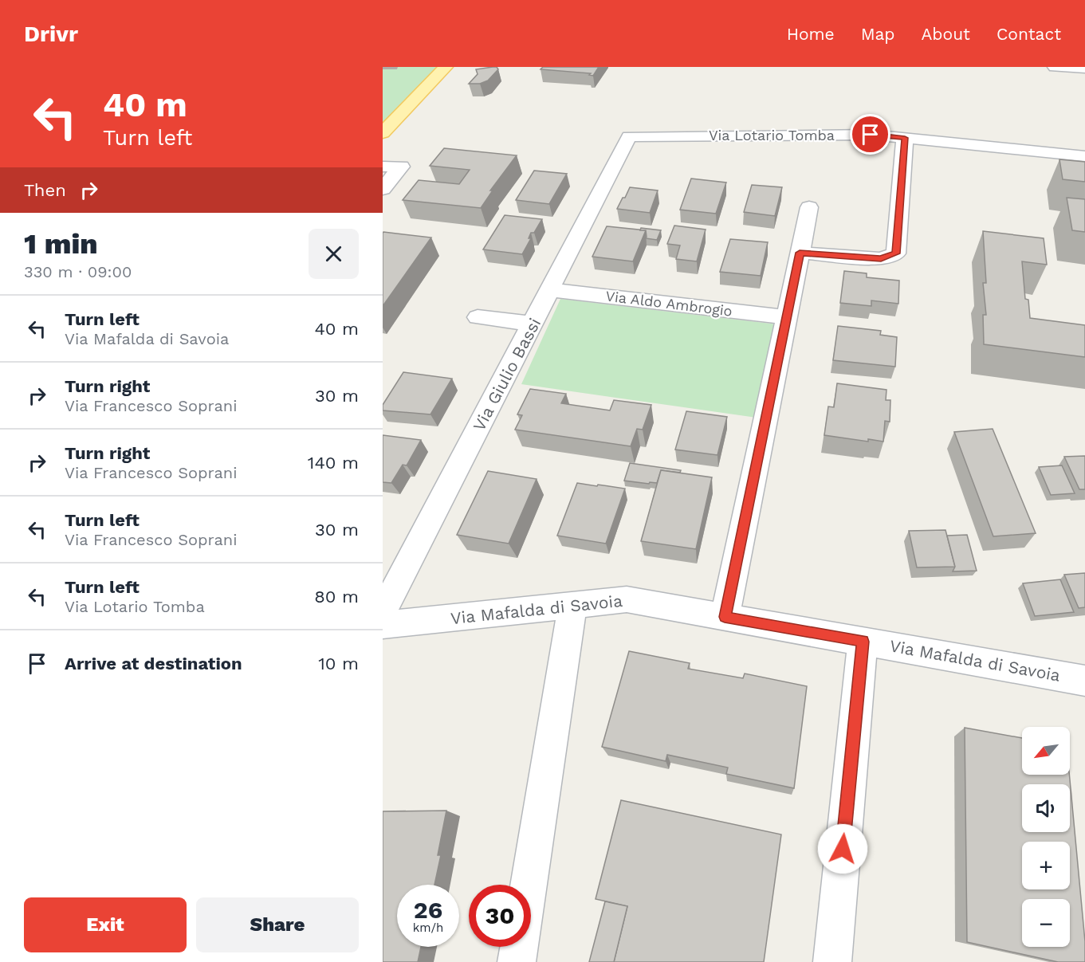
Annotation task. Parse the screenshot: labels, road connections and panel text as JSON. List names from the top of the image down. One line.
{"streets":{"street":["Via Lotario Tomba","Via Aldo Ambrogio","Via Giulio Bassi","Via Mafalda di Savoia"]},"crossings":[["Via Lotario Tomba","Via Giulio Bassi"],["Via Aldo Ambrogio","Via Giulio Bassi"]],"north":"bottom left","page":{"header":"Drivr","nav":["Home","Map","About","Contact"],"turn":["40 m","Turn left"],"then":"Then","heading":["1 min","330 m · 09:00"],"list":[{"name":"Turn left","note":"Via Mafalda di Savoia","value":"40 m"},{"name":"Turn right","note":"Via Francesco Soprani","value":"30 m"},{"name":"Turn right","note":"Via Francesco Soprani","value":"140 m"},{"name":"Turn left","note":"Via Francesco Soprani","value":"30 m"},{"name":"Turn left","note":"Via Lotario Tomba","value":"80 m"},{"name":"Arrive at destination","value":"10 m"}],"map_buttons":["+","−"],"speed":"26 km/h","limit":"30","buttons":["Exit","Share"]}}
